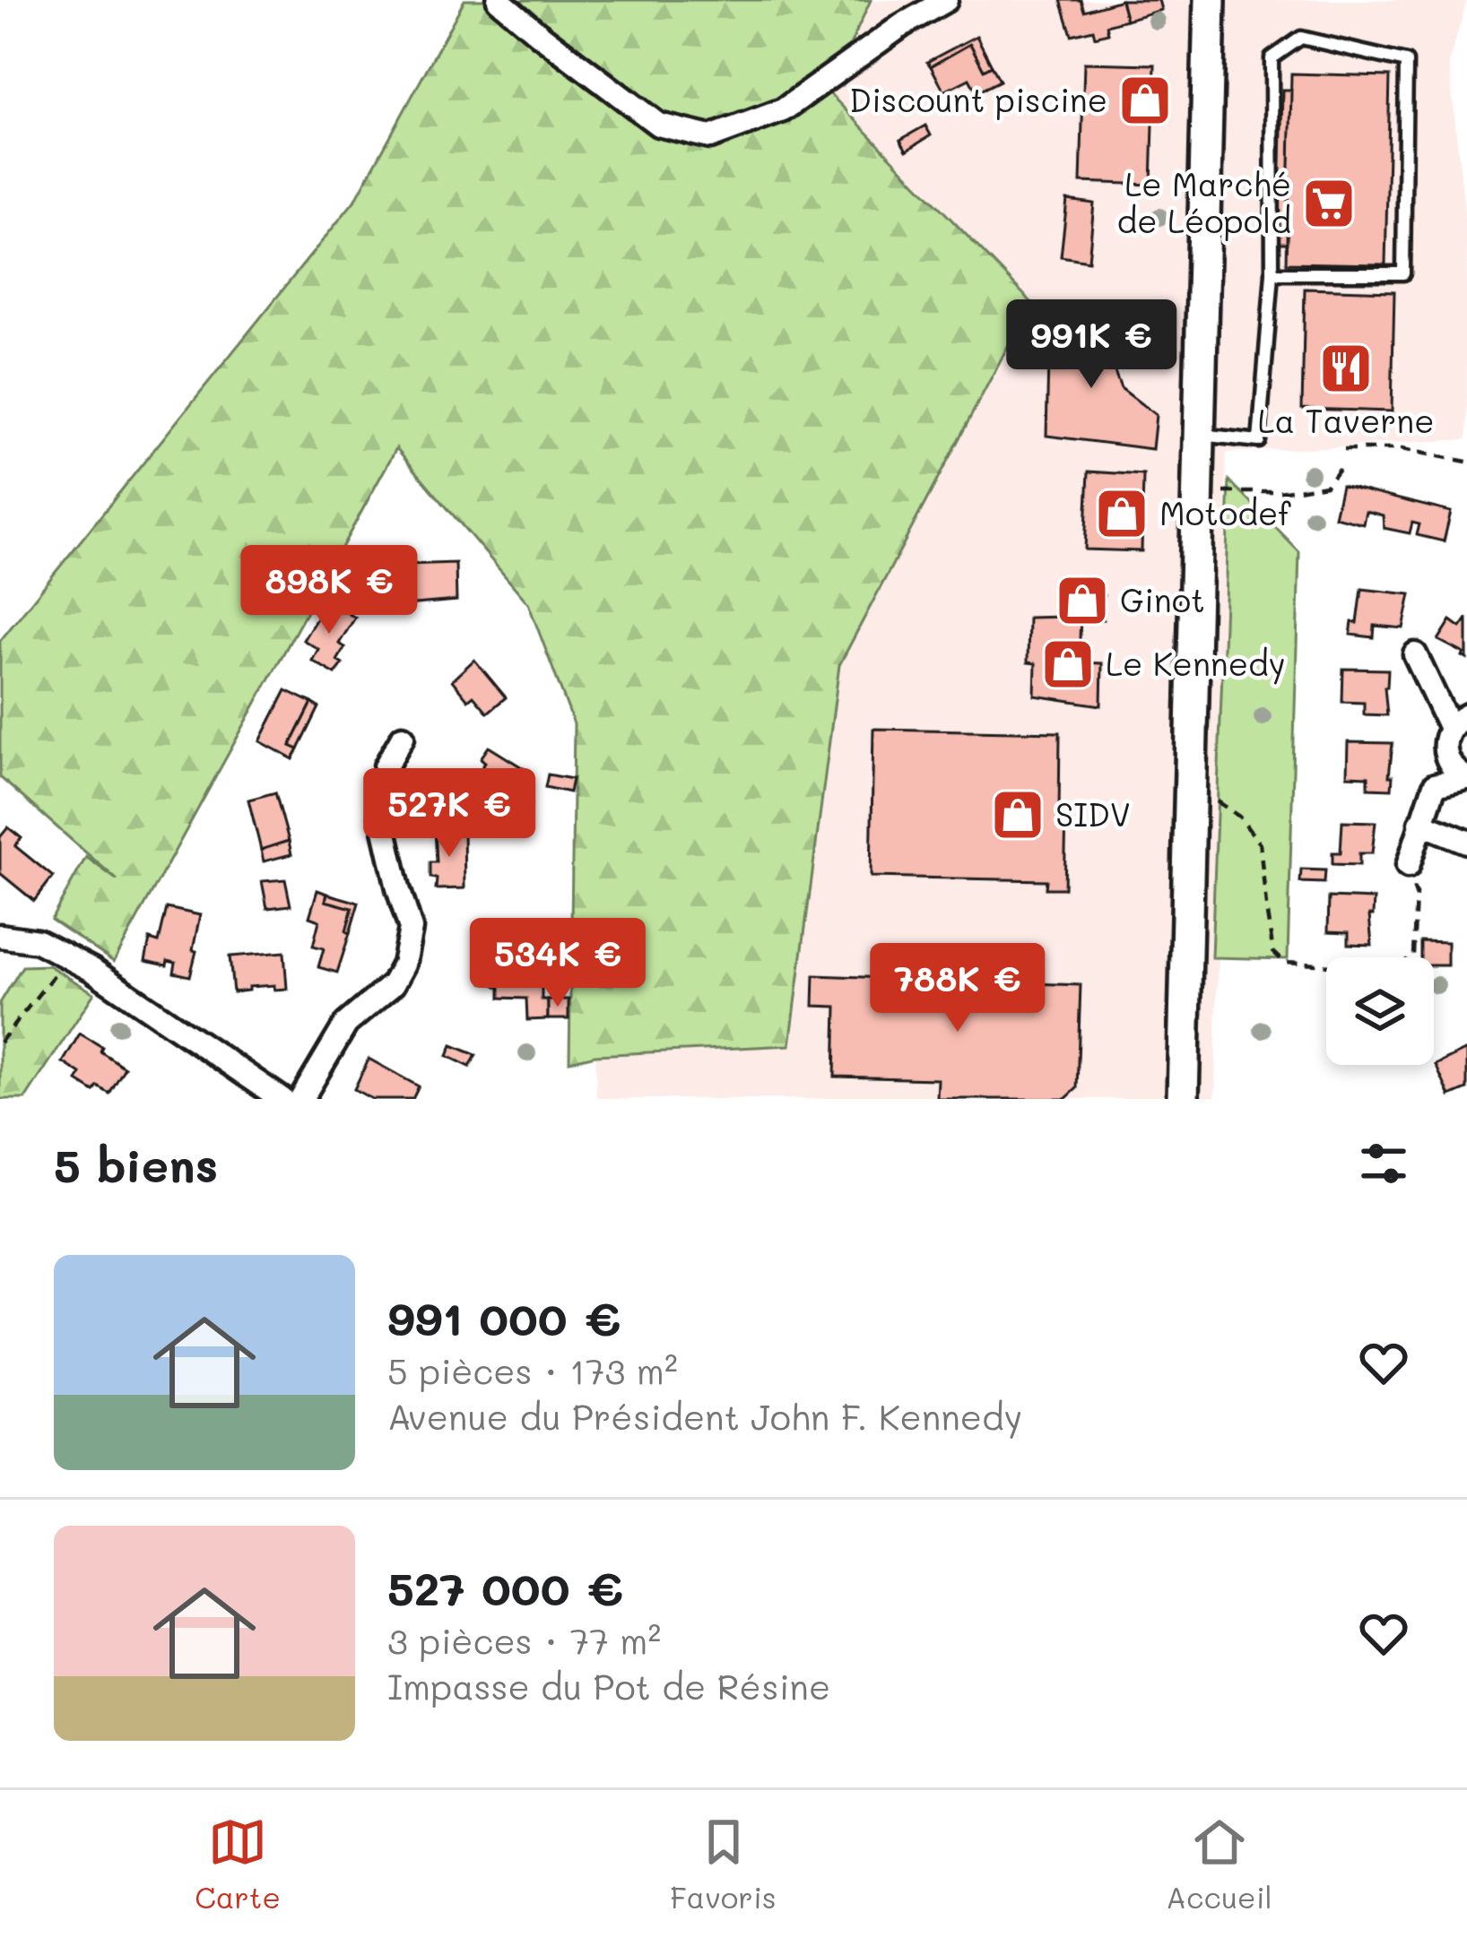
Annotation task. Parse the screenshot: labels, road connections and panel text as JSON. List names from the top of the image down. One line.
{"places":{"shop":["Discount piscine","Motodef","Ginot","Le Kennedy","SIDV"],"supermarket":["Le Marché de Léopold"],"restaurant":["La Taverne"]},"page":{"price":["991K €","898K €","527K €","534K €","788K €"],"heading":"5 biens","list":[{"name":"991 000 €","note":"5 pièces · 173 m² · Avenue du Président John F. Kennedy"},{"name":"527 000 €","note":"3 pièces · 77 m² · Impasse du Pot de Résine"}],"tabs":["Carte","Favoris","Accueil"]}}
